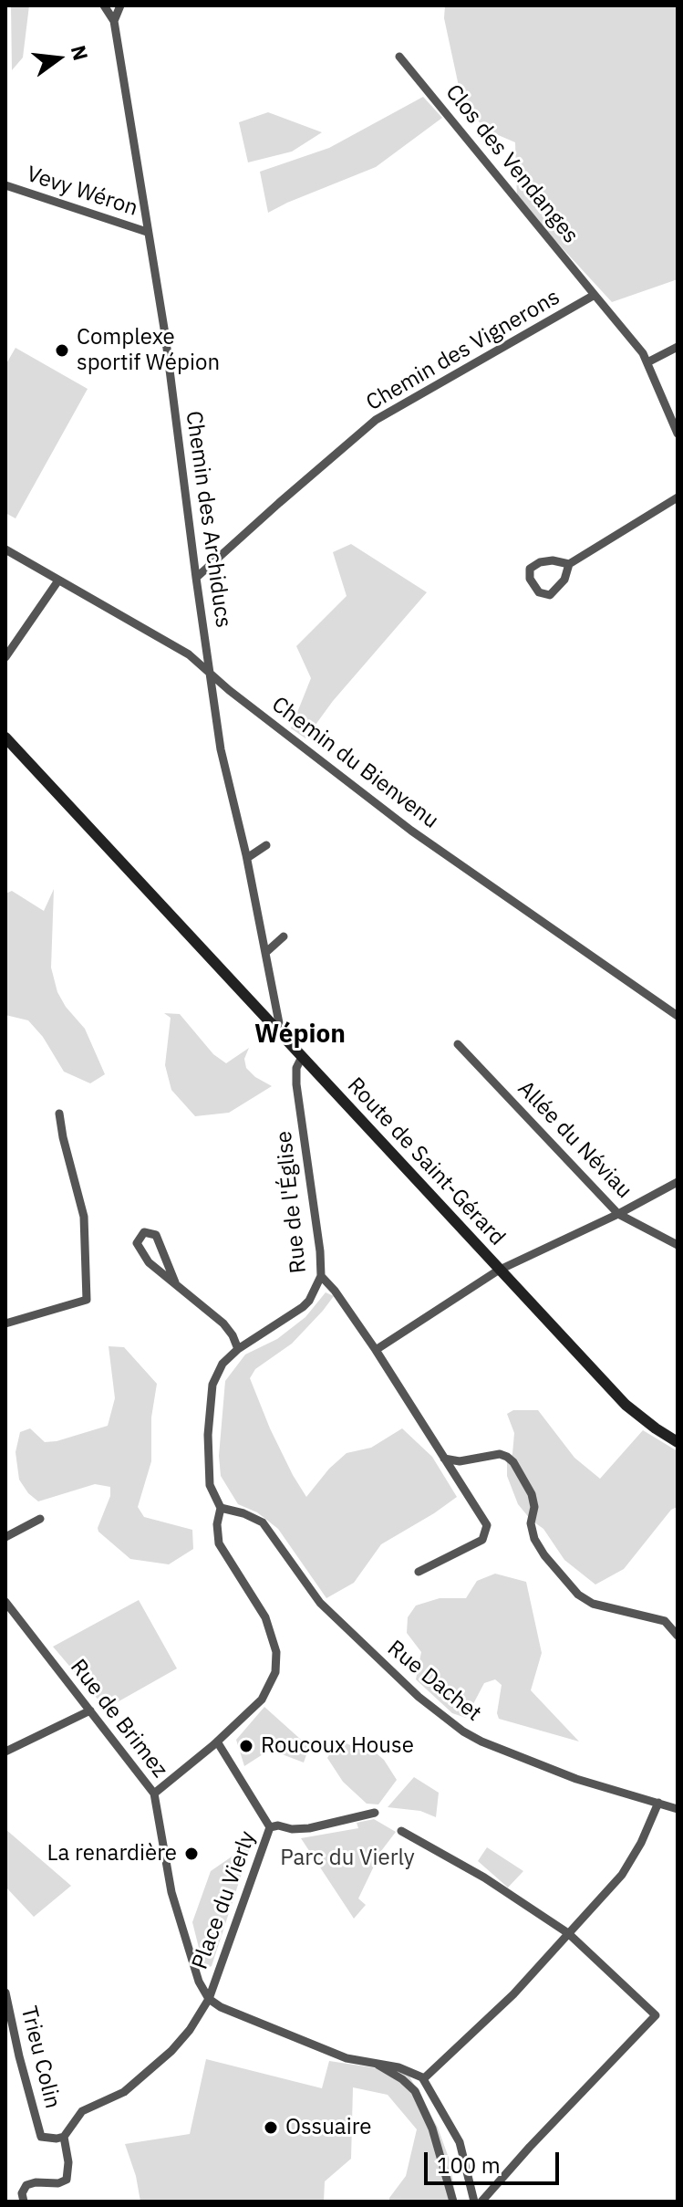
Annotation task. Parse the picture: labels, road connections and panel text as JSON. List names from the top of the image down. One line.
{"streets":{"main road":["Route de Saint-Gérard"],"street":["Clos des Vendanges","Vevy Wéron","Chemin des Vignerons","Chemin des Archiducs","Chemin du Bienvenu","Allée du Néviau","Rue de l'Église","Rue Dachet","Rue de Brimez","Place du Vierly","Trieu Colin"]},"crossings":[["Clos des Vendanges","Chemin des Vignerons"],["Vevy Wéron","Chemin des Archiducs"],["Chemin des Vignerons","Chemin des Archiducs"],["Chemin des Archiducs","Chemin du Bienvenu"],["Chemin des Archiducs","Route de Saint-Gérard"],["Route de Saint-Gérard","Rue de l'Église"],["Rue de l'Église","Rue Dachet"],["Rue de l'Église","Rue de Brimez"],["Rue de l'Église","Place du Vierly"],["Rue de Brimez","Place du Vierly"],["Place du Vierly","Trieu Colin"]],"districts":["Wépion"],"parks":["Parc du Vierly"],"places":["Complexe sportif Wépion","Roucoux House","La renardière","Ossuaire"],"scale_bar":"100 m","north":"right"}
